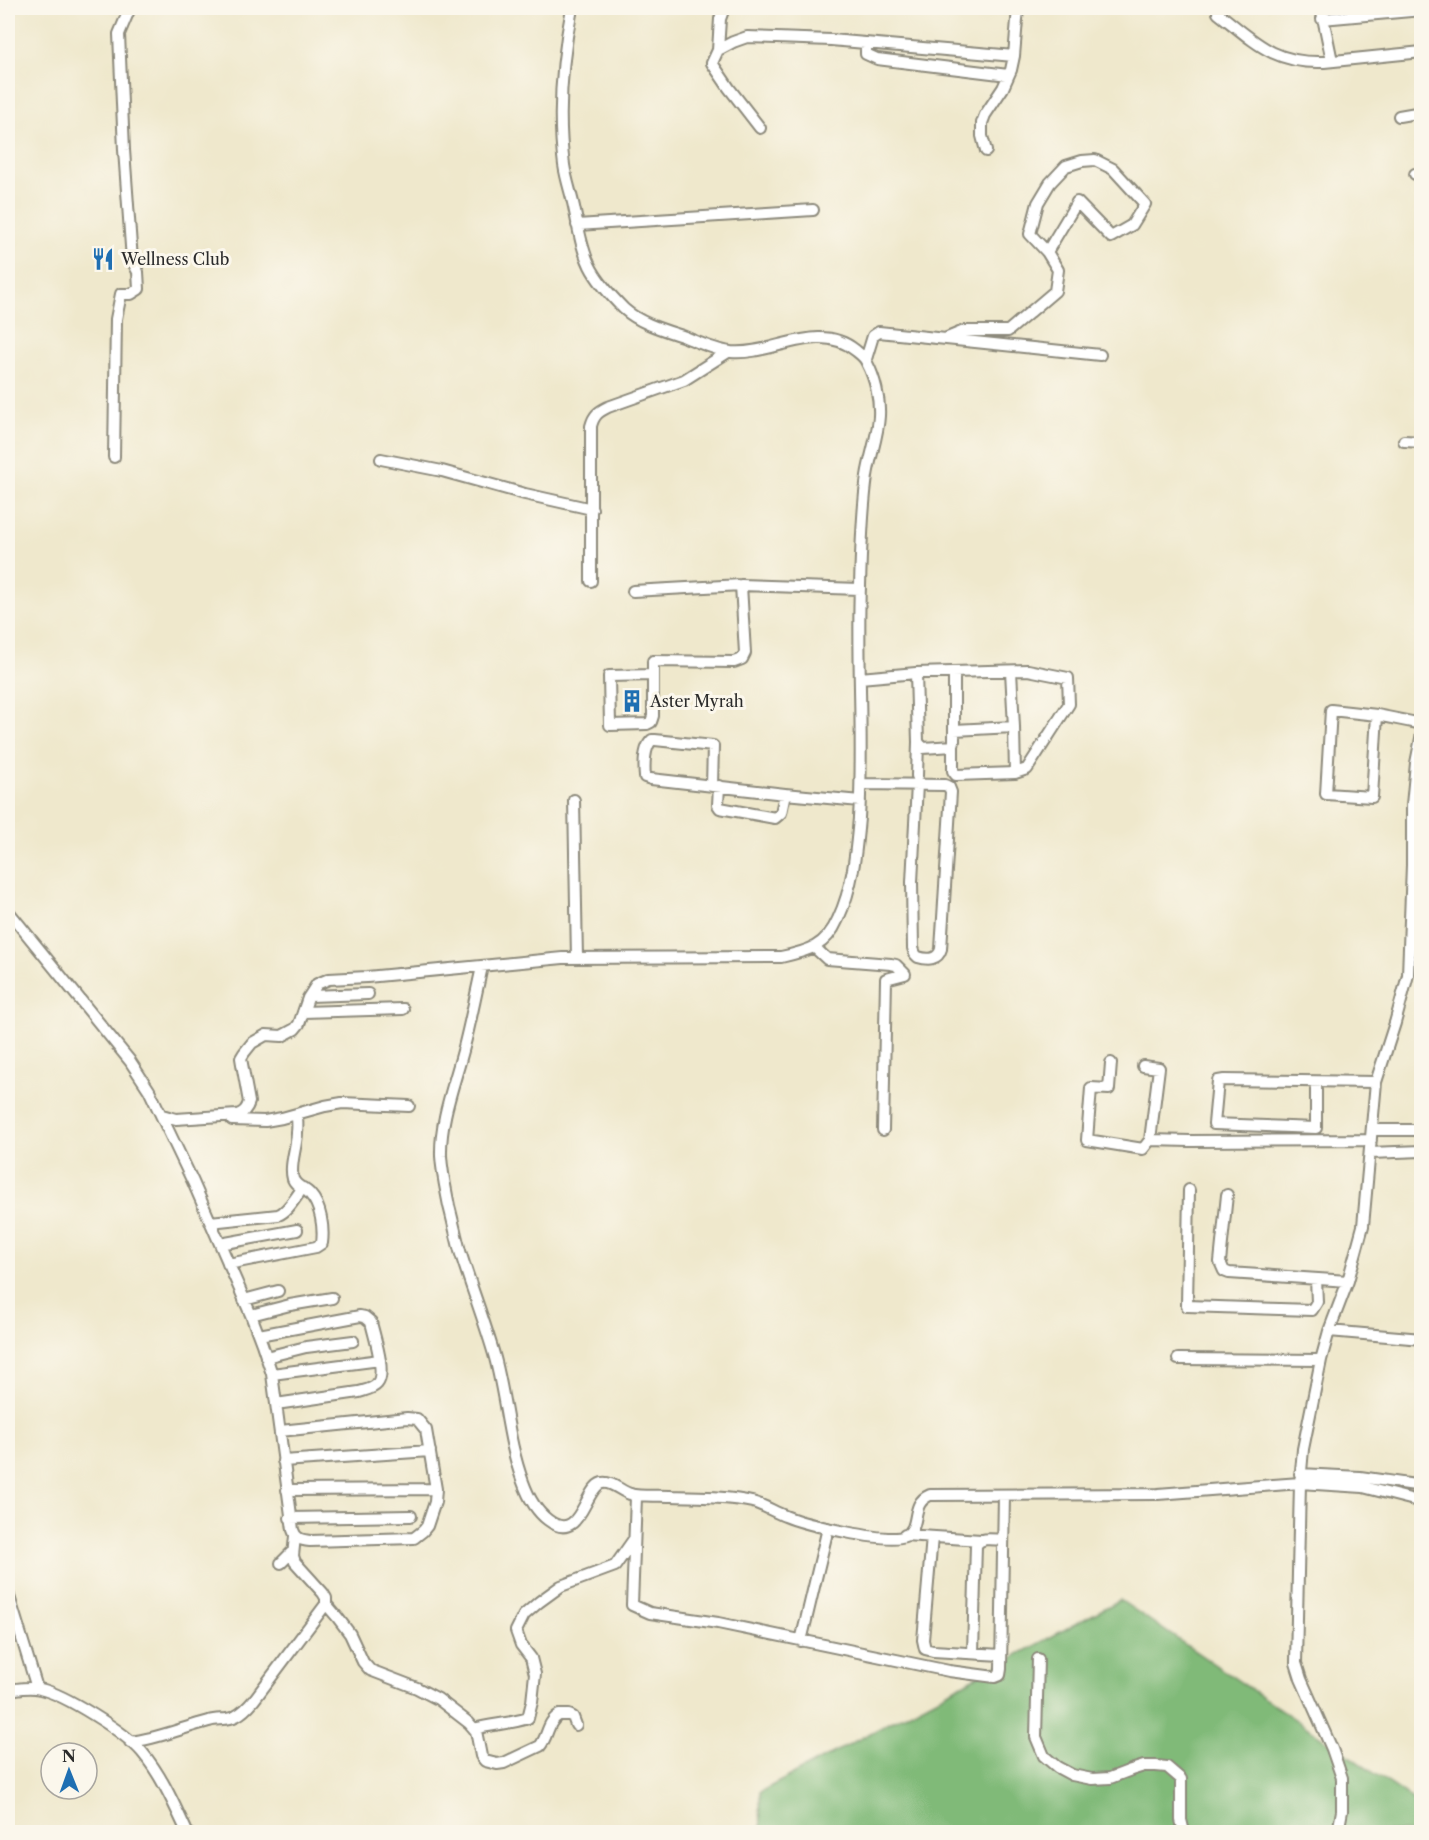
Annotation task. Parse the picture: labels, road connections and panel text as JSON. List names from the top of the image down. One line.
{"places":{"restaurant":["Wellness Club"],"building":["Aster Myrah"]},"north":"top"}
